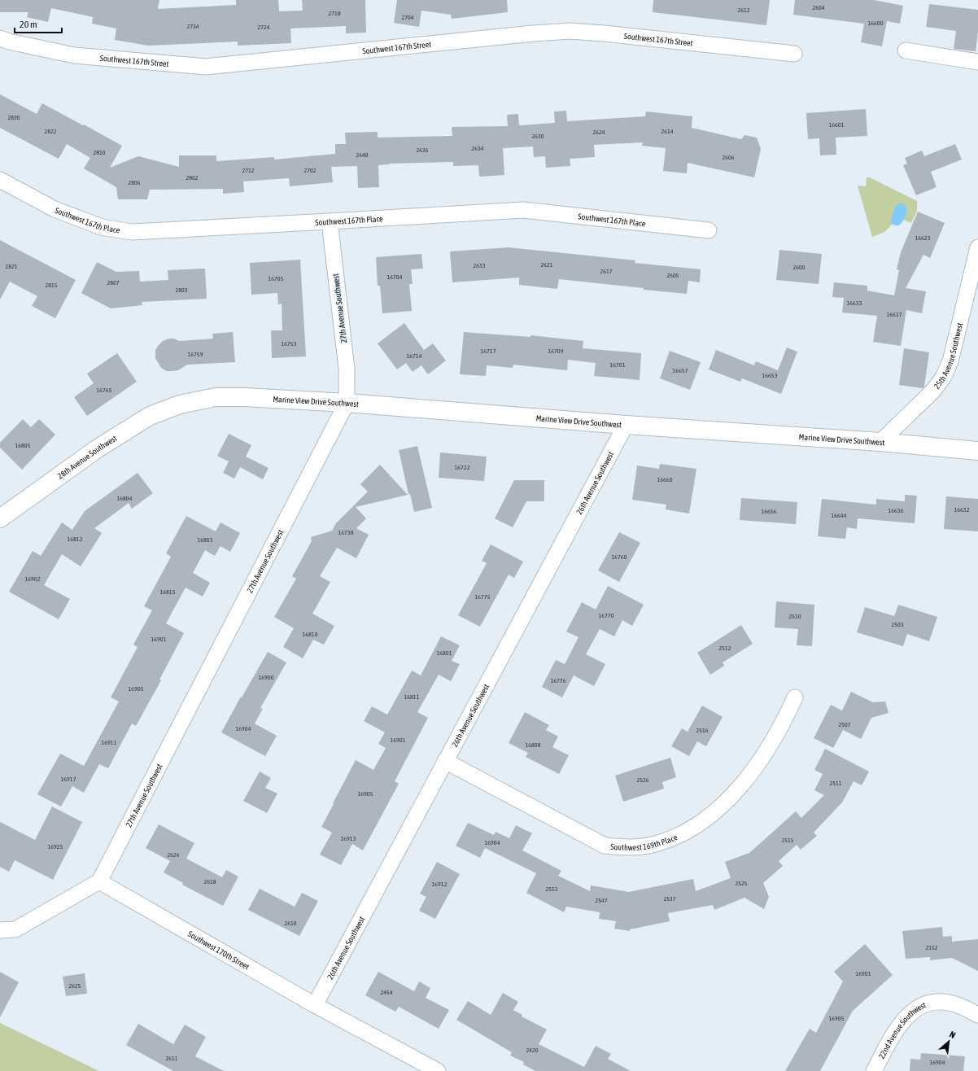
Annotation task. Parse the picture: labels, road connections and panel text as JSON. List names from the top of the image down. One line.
{"streets":{"street":["Southwest 167th Street","Southwest 167th Place","27th Avenue Southwest","25th Avenue Southwest","Marine View Drive Southwest","28th Avenue Southwest","26th Avenue Southwest","Southwest 169th Place","Southwest 170th Street","22nd Avenue Southwest"]},"crossings":[["Southwest 167th Place","27th Avenue Southwest"],["27th Avenue Southwest","Marine View Drive Southwest"],["27th Avenue Southwest","Southwest 170th Street"],["25th Avenue Southwest","Marine View Drive Southwest"],["Marine View Drive Southwest","28th Avenue Southwest"],["Marine View Drive Southwest","26th Avenue Southwest"],["26th Avenue Southwest","Southwest 169th Place"],["26th Avenue Southwest","Southwest 170th Street"]],"house_numbers":["2604","2612","2718","2704","16600","2734","2724","2830","16601","2822","2614","2624","2630","2634","2636","2810","2648","2606","2712","2702","2802","2806","16623","2621","2633","2821","2600","2617","2605","16704","16705","2807","2815","2803","16633","16637","16753","16717","16709","16759","16714","16701","16657","16653","16765","16805","16722","16660","16804","16632","16636","16656","16644","16738","16812","16803","16760","16902","16815","16775","16770","2510","2503","16810","16901","2512","16801","16900","16776","16905","16811","2507","16904","2516","16901","16911","16808","16917","2526","2511","16905","16913","2515","16904","16925","2626","2618","2525","16912","2553","2537","2547","2610","2152","16901","2625","2454","16905","2420","2611","16904"],"scale_bar":"20 m","north":"top right"}
